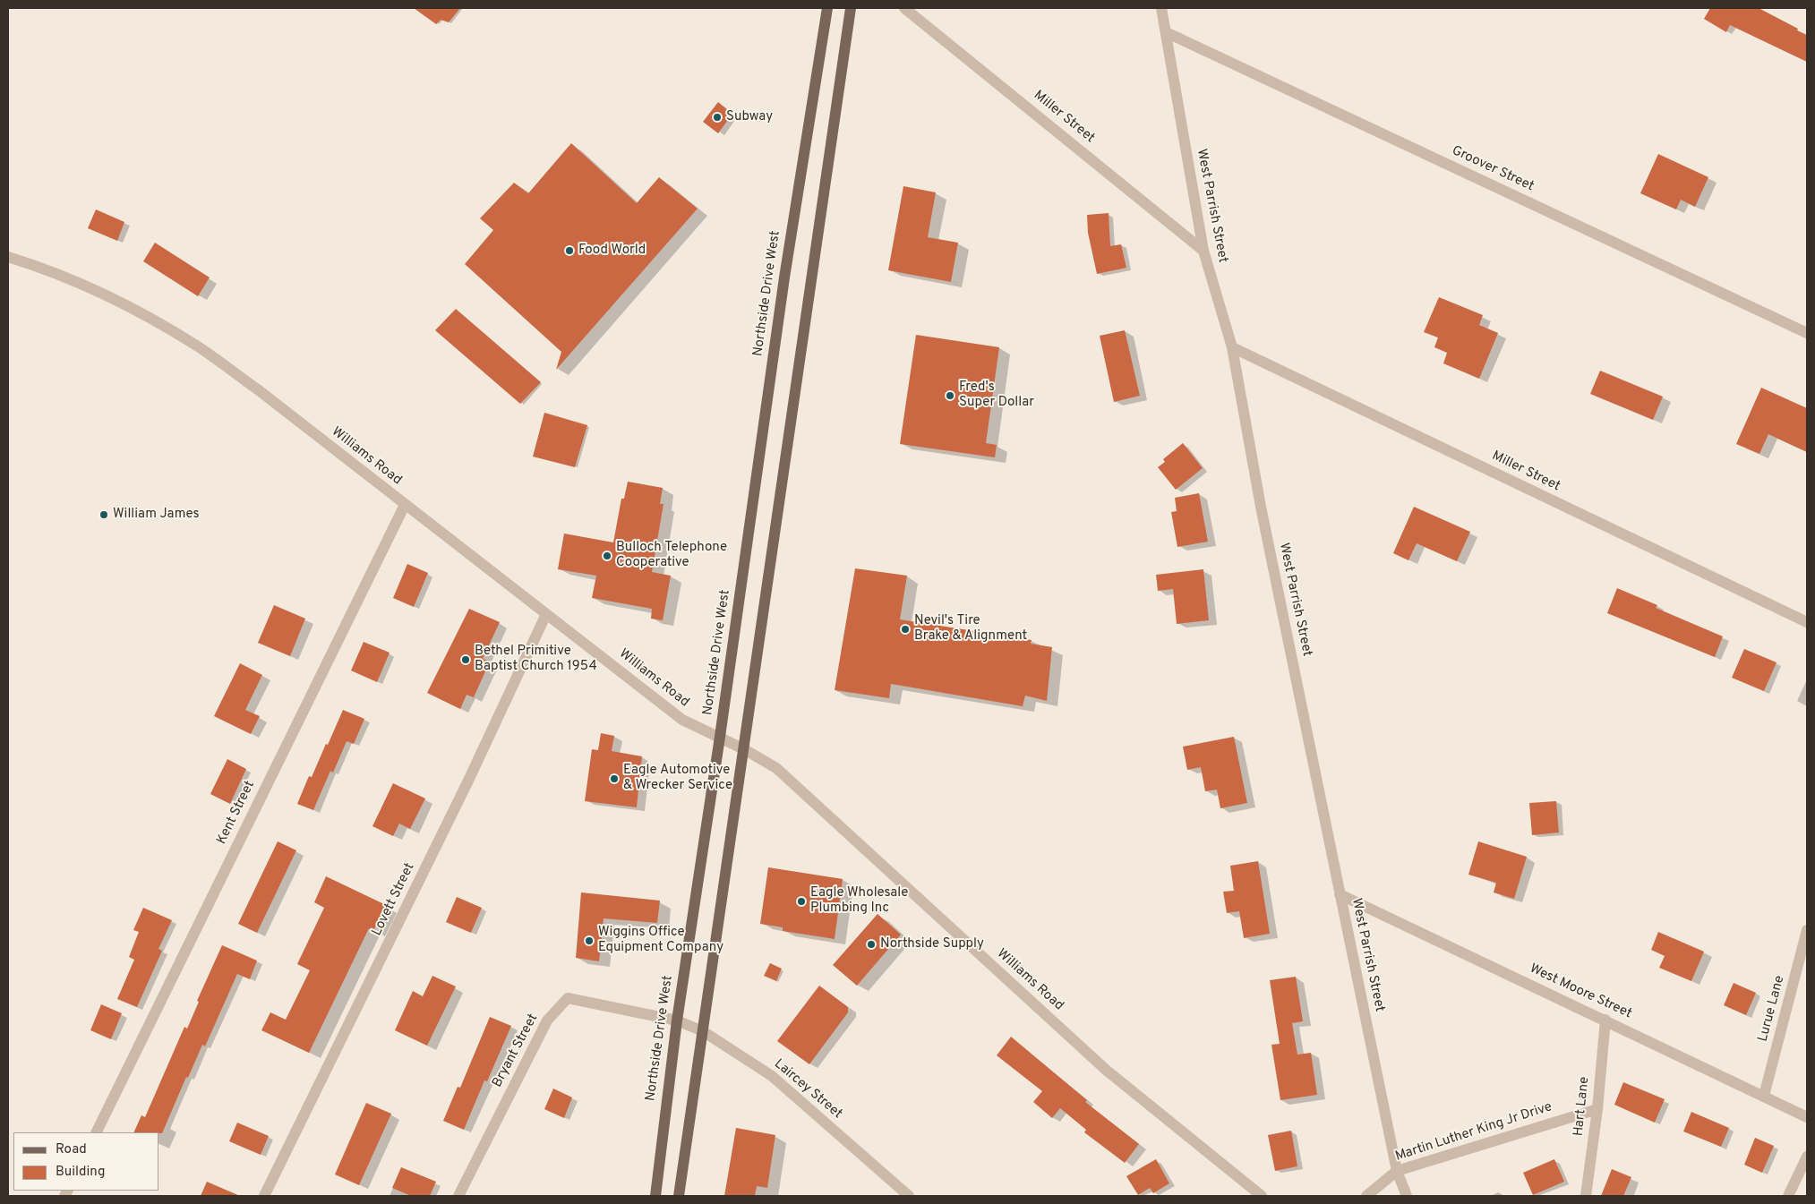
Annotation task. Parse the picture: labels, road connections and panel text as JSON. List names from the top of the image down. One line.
{"streets":{"main road":["Northside Drive West"],"street":["Miller Street","Groover Street","West Parrish Street","Williams Road","Kent Street","Lovett Street","West Moore Street","Lurue Lane","Bryant Street","Laircey Street","Hart Lane","Martin Luther King Jr Drive"]},"crossings":[["Miller Street","West Parrish Street"],["Groover Street","West Parrish Street"],["West Parrish Street","West Moore Street"],["West Parrish Street","Martin Luther King Jr Drive"],["Northside Drive West","Williams Road"],["Northside Drive West","Bryant Street"],["Northside Drive West","Laircey Street"],["Williams Road","Kent Street"],["Williams Road","Lovett Street"],["West Moore Street","Lurue Lane"],["West Moore Street","Hart Lane"],["Bryant Street","Laircey Street"],["Hart Lane","Martin Luther King Jr Drive"]],"places":["Subway","Food World","Fred's Super Dollar","William James","Bulloch Telephone Cooperative","Nevil's Tire Brake & Alignment","Bethel Primitive Baptist Church 1954","Eagle Automotive & Wrecker Service","Eagle Wholesale Plumbing Inc","Wiggins Office Equipment Company","Northside Supply"],"legend":["Road","Building"]}
